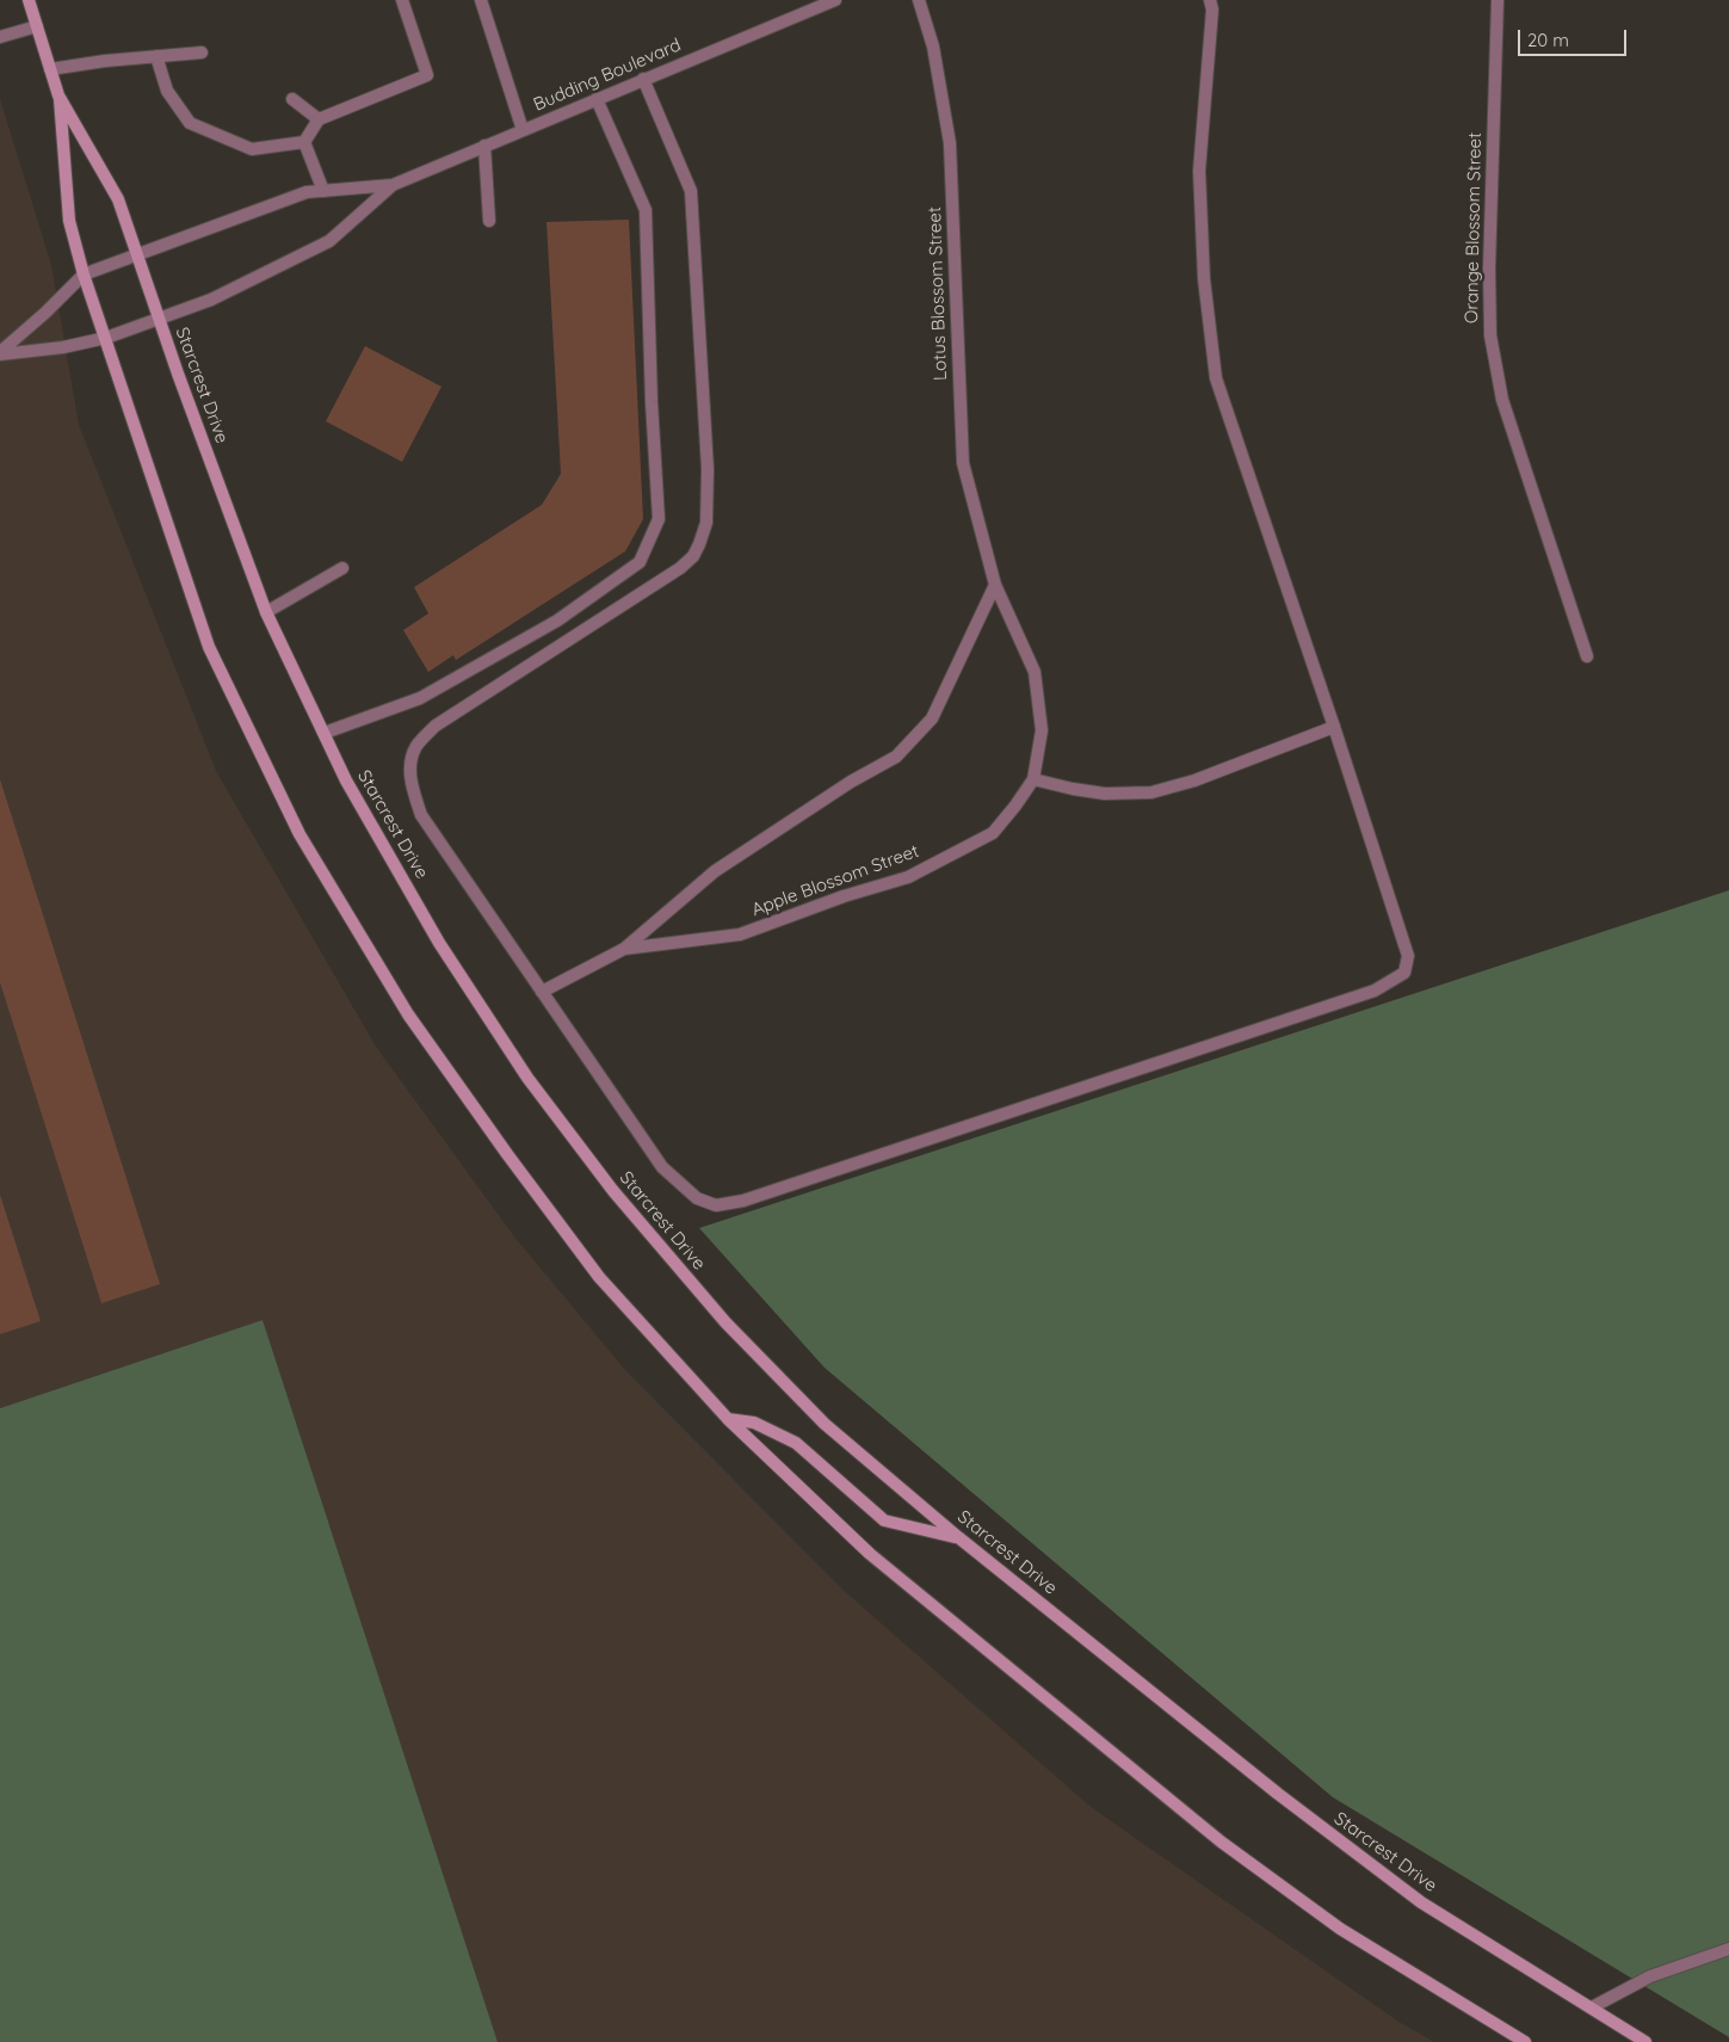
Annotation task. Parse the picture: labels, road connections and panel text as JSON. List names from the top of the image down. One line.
{"streets":{"main road":["Starcrest Drive"],"street":["Budding Boulevard","Orange Blossom Street","Lotus Blossom Street","Apple Blossom Street"]},"crossings":[["Budding Boulevard","Starcrest Drive"],["Lotus Blossom Street","Apple Blossom Street"]],"scale_bar":"20 m"}
